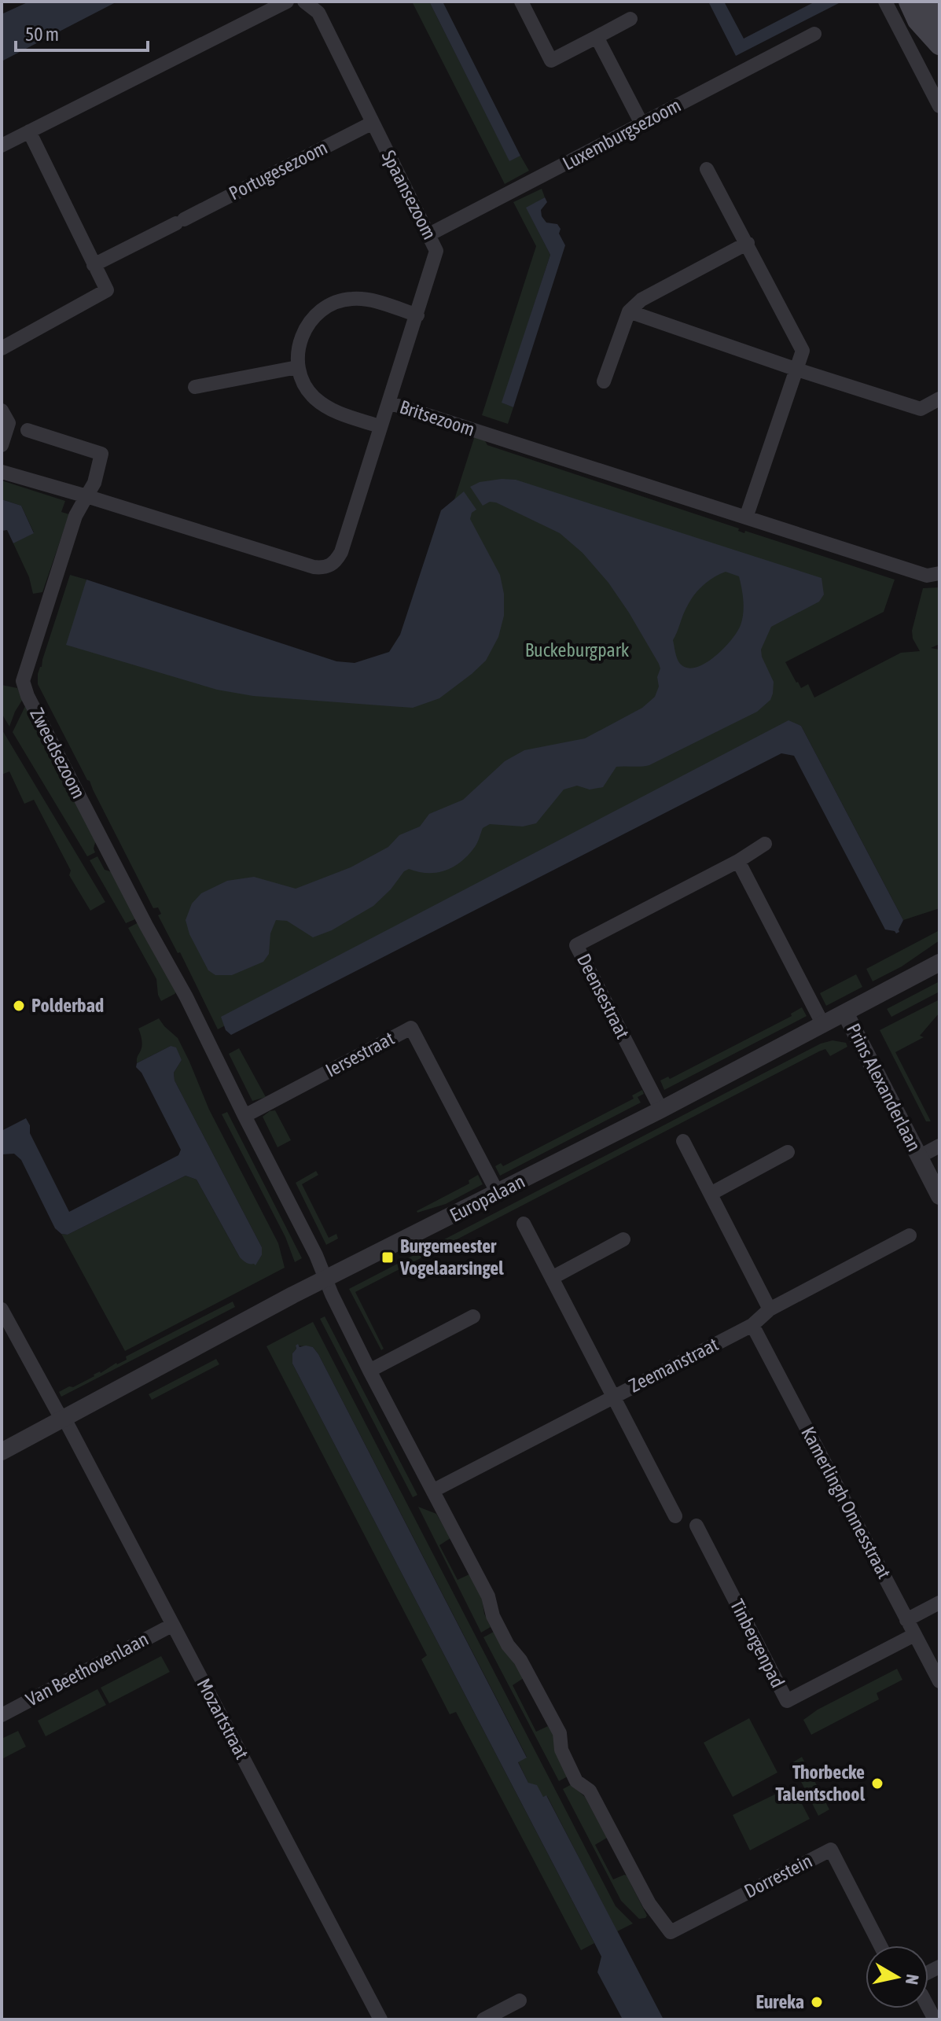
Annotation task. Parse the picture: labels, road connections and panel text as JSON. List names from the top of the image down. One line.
{"streets":{"street":["Luxemburgsezoom","Portugesezoom","Spaansezoom","Britsezoom","Zweedsezoom","Deensestraat","Iersestraat","Prins Alexanderlaan","Europalaan","Zeemanstraat","Kamerlingh Onnesstraat","Tinbergenpad","Van Beethovenlaan","Mozartstraat","Dorrestein"]},"crossings":[["Luxemburgsezoom","Spaansezoom"],["Portugesezoom","Spaansezoom"],["Spaansezoom","Britsezoom"],["Britsezoom","Zweedsezoom"],["Zweedsezoom","Iersestraat"],["Deensestraat","Europalaan"],["Iersestraat","Europalaan"],["Prins Alexanderlaan","Europalaan"],["Europalaan","Mozartstraat"],["Zeemanstraat","Kamerlingh Onnesstraat"],["Zeemanstraat","Dorrestein"],["Kamerlingh Onnesstraat","Tinbergenpad"],["Van Beethovenlaan","Mozartstraat"]],"parks":["Buckeburgpark"],"places":{"other":["Polderbad","Thorbecke Talentschool","Eureka"],"transit":["Burgemeester Vogelaarsingel"]},"scale_bar":"50 m","north":"right"}
